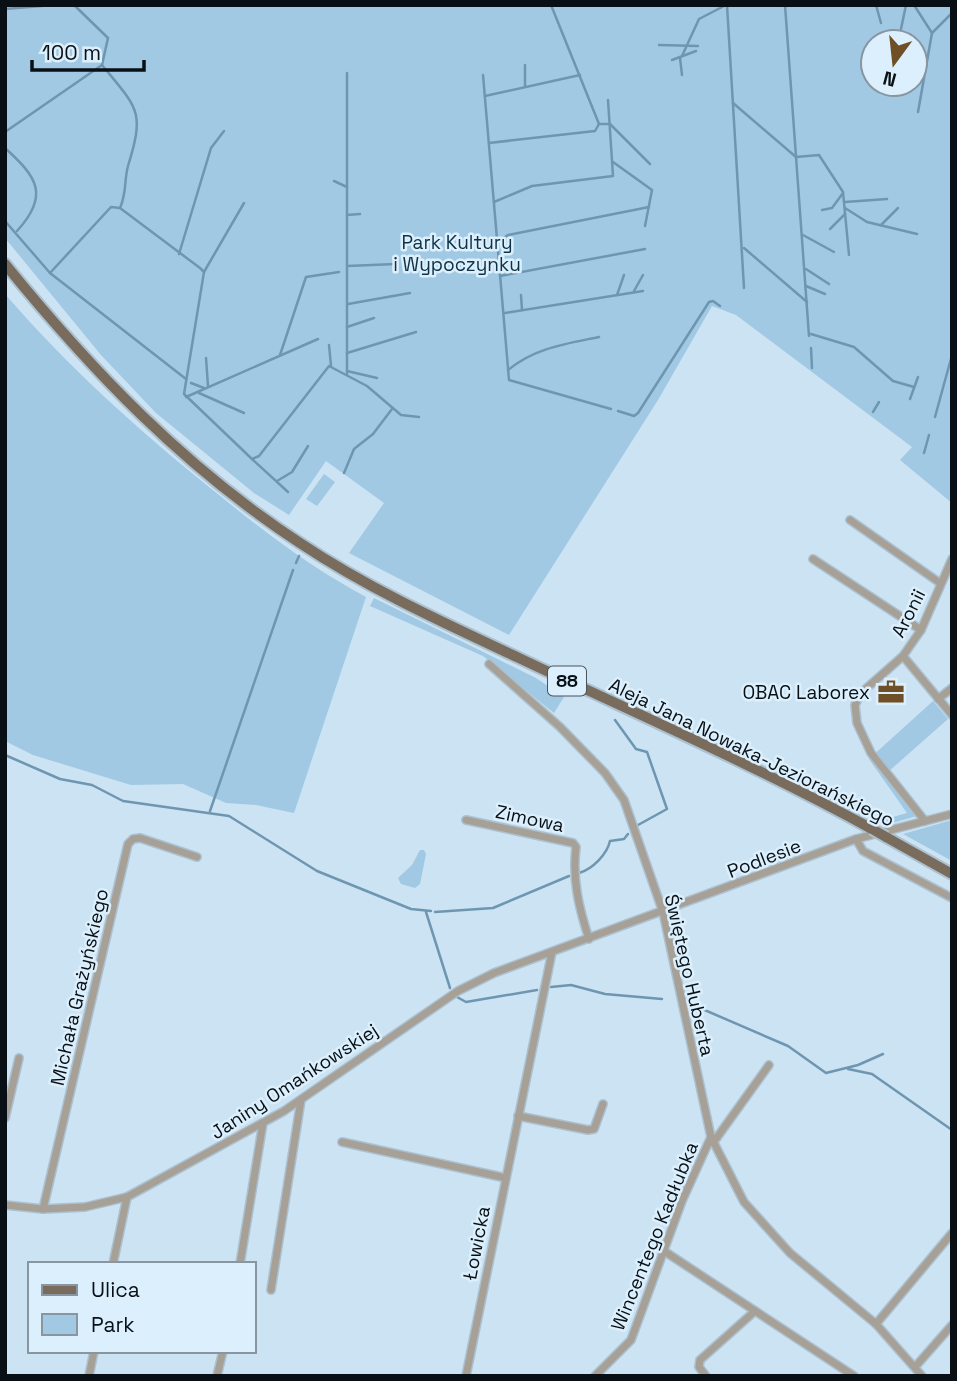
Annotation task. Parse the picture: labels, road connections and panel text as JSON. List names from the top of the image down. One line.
{"streets":{"main road":["88","Aleja Jana Nowaka-Jeziorańskiego"],"street":["Aronii","Zimowa","Podlesie","Świętego Huberta","Michała Grażyńskiego","Janiny Omańkowskiej","Wincentego Kadłubka","Łowicka"]},"crossings":[["Aronii","Podlesie"],["Zimowa","Podlesie"],["Zimowa","Janiny Omańkowskiej"],["Podlesie","Świętego Huberta"],["Podlesie","Janiny Omańkowskiej"],["Świętego Huberta","Wincentego Kadłubka"],["Michała Grażyńskiego","Janiny Omańkowskiej"],["Janiny Omańkowskiej","Łowicka"]],"parks":["Park Kultury i Wypoczynku"],"places":{"office":["OBAC Laborex"]},"legend":["Ulica","Park"],"scale_bar":"100 m","north":"bottom"}
